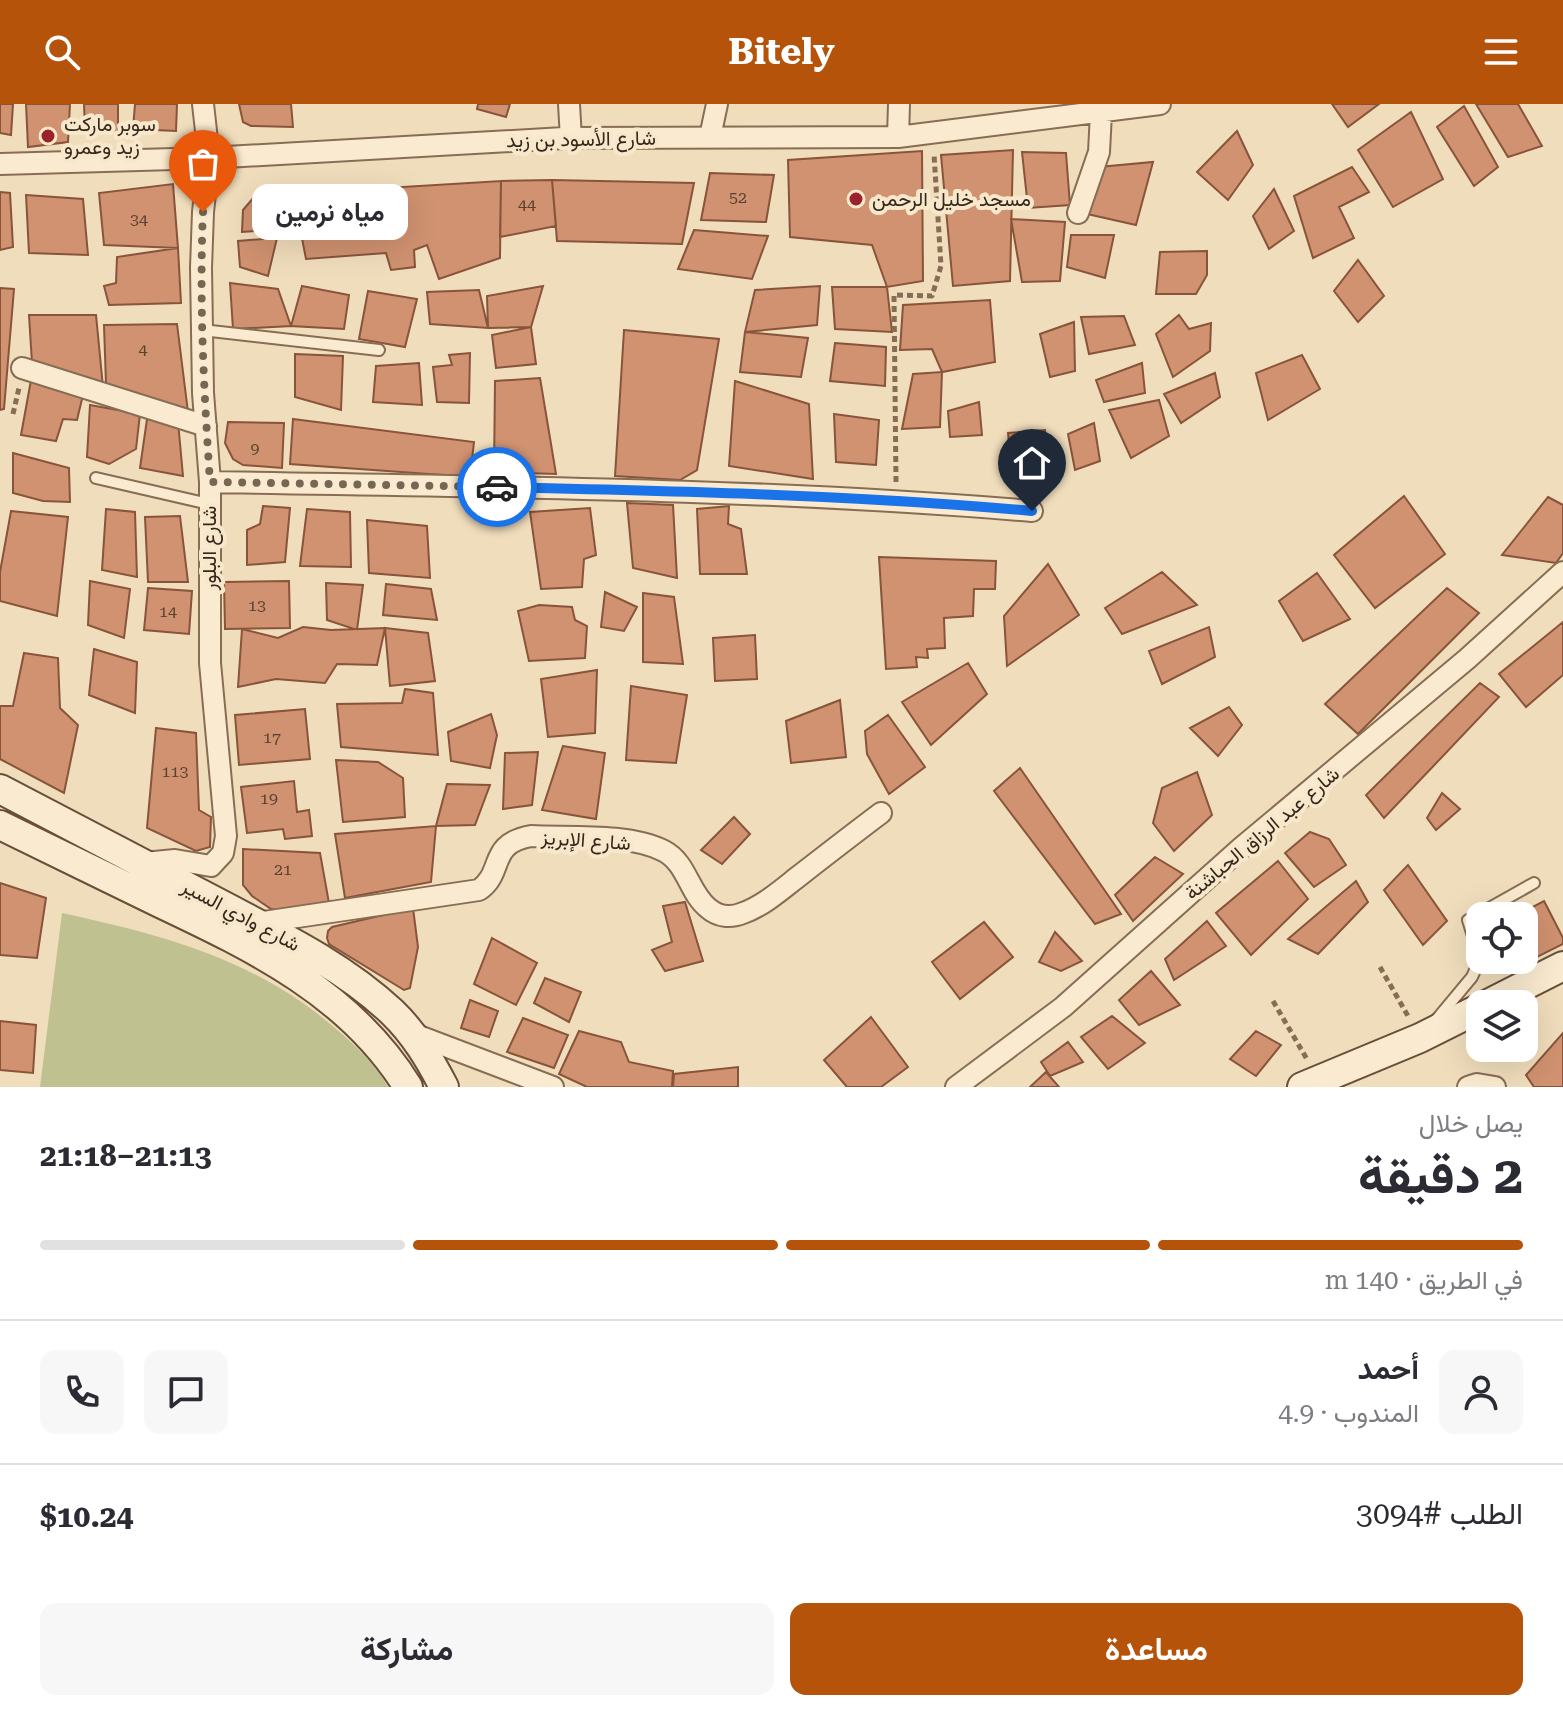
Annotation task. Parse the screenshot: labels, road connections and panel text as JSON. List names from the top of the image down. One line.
{"streets":{"main road":["شارع وادي السير"],"street":["شارع الأسود بن زيد","شارع البلور","شارع عبد الرزاق الحباشنة","شارع الإبريز"]},"crossings":[["شارع الأسود بن زيد","شارع البلور"],["شارع البلور","شارع وادي السير"],["شارع الإبريز","شارع وادي السير"]],"places":["سوبر ماركت زيد وعمرو","مسجد خليل الرحمن","مياه نرمين"],"house_numbers":["52","44","34","4","9","13","14","17","113","19","21"],"page":{"header":"Bitely","bubble":"مياه نرمين","heading":["2 دقيقة","يصل خلال","21:13–21:18"],"panel":["أحمد","المندوب · 4.9","الطلب #3094","$10.24"],"bar":"في الطريق · 140 m","buttons":["مساعدة","مشاركة"]}}
